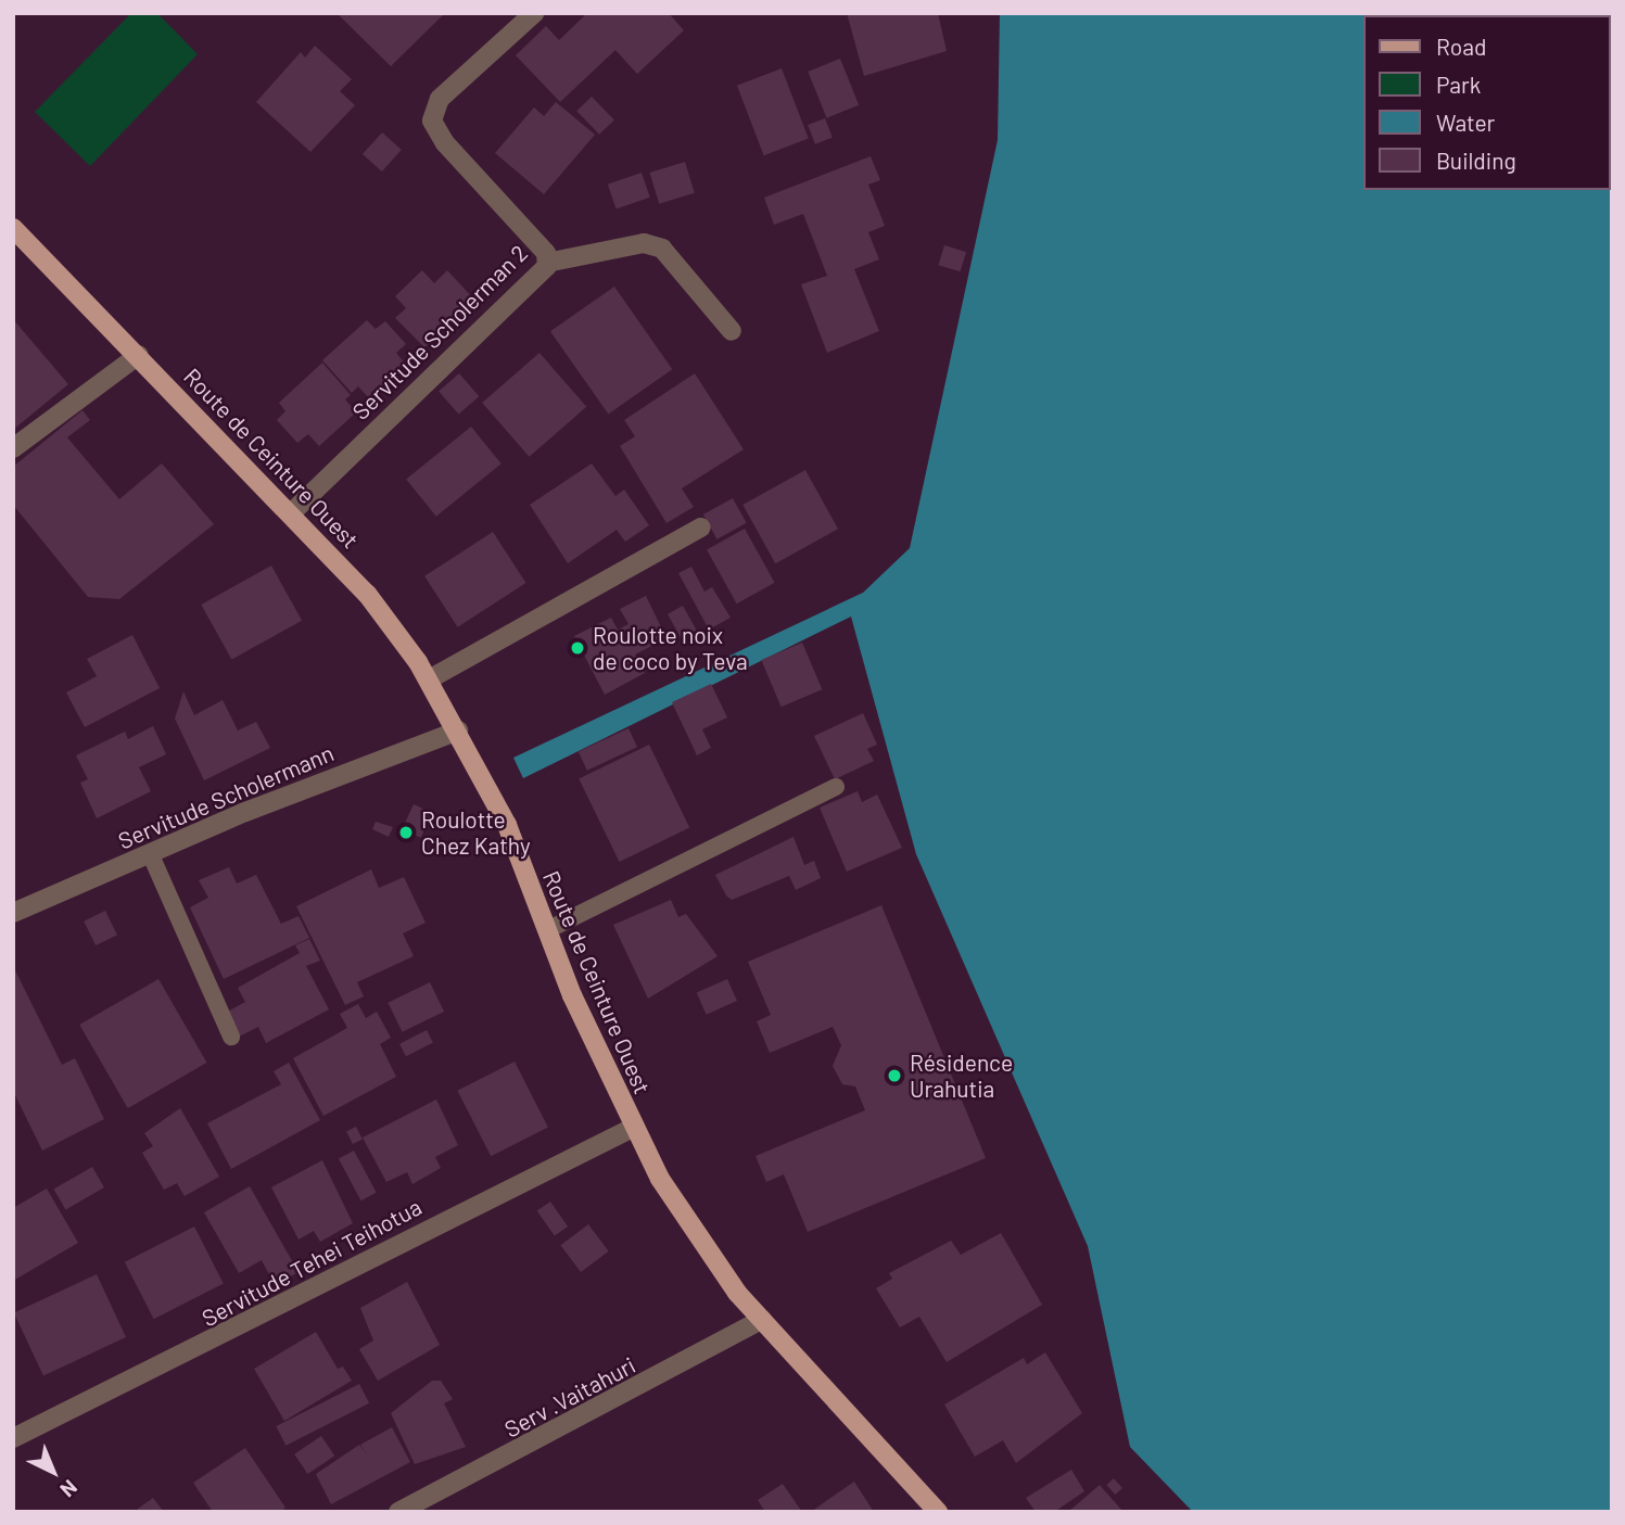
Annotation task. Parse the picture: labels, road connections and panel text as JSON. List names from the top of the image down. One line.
{"streets":{"main road":["Route de Ceinture Ouest"],"street":["Servitude Scholerman 2","Servitude Scholermann","Servitude Tehei Teihotua","Serv .Vaitahuri"]},"crossings":[["Servitude Scholerman 2","Route de Ceinture Ouest"],["Route de Ceinture Ouest","Servitude Scholermann"],["Route de Ceinture Ouest","Servitude Tehei Teihotua"],["Route de Ceinture Ouest","Serv .Vaitahuri"]],"places":["Roulotte noix de coco by Teva","Roulotte Chez Kathy","Résidence Urahutia"],"legend":["Road","Park","Water","Building"],"north":"bottom right"}
